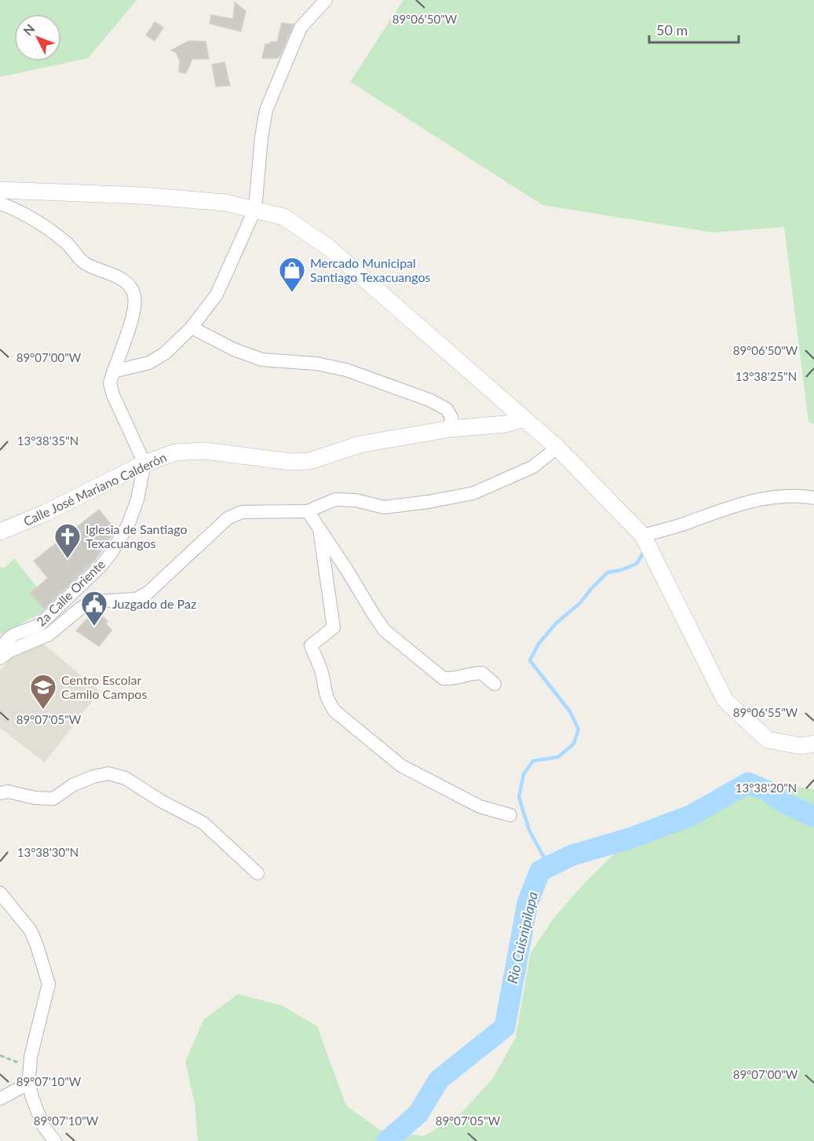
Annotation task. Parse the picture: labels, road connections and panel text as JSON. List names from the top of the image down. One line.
{"streets":{"street":["Calle José Mariano Calderón","2a Calle Oriente"]},"crossings":[["Calle José Mariano Calderón","2a Calle Oriente"]],"water":["Rio Cuisnipilapa"],"places":{"shop":["Mercado Municipal Santiago Texacuangos"],"church":["Iglesia de Santiago Texacuangos"],"public building":["Juzgado de Paz"],"school or university":["Centro Escolar Camilo Campos"]},"scale_bar":"50 m","north":"top left","coordinates":["89°06'50\"W","89°07'00\"W","13°38'25\"N","13°38'35\"N","89°06'55\"W","89°07'05\"W","13°38'20\"N","13°38'30\"N","89°07'10\"W"]}
